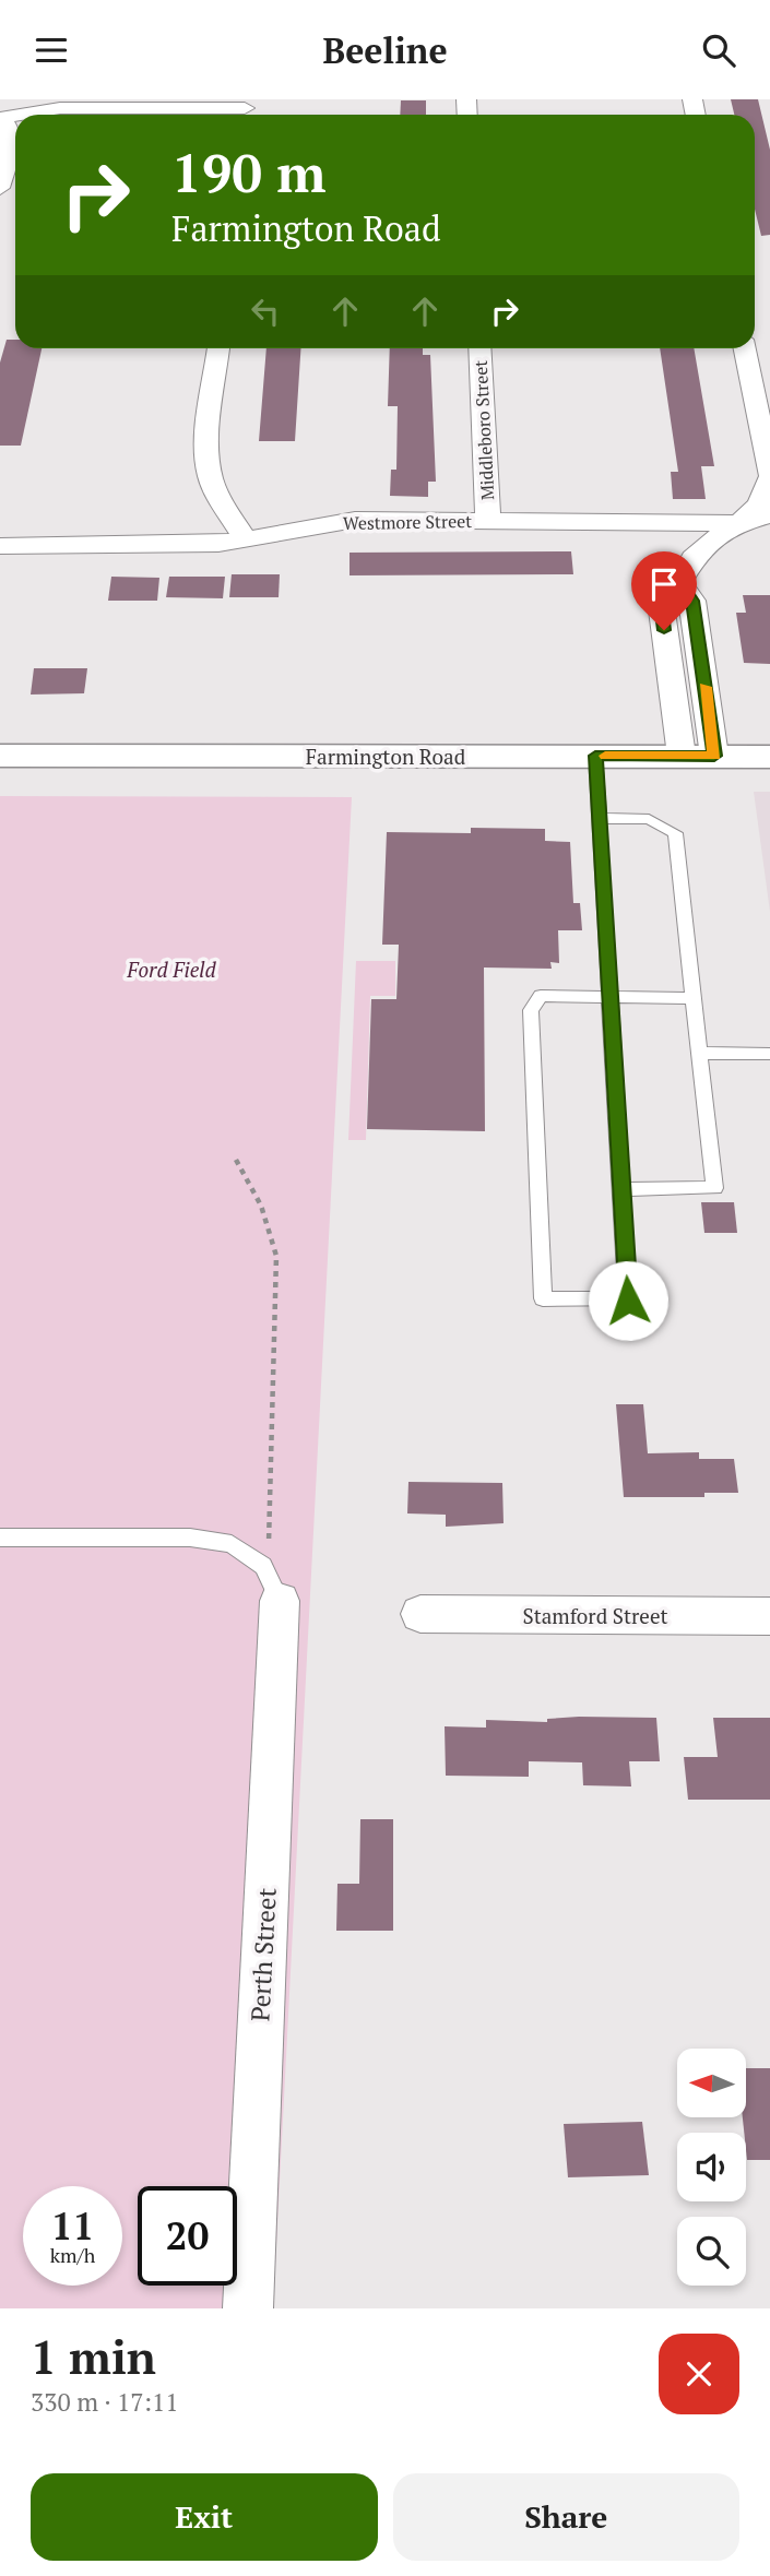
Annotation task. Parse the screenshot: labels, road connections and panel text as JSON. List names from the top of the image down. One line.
{"streets":{"main road":["Farmington Road"],"street":["Middleboro Street","Westmore Street","Stamford Street","Perth Street"]},"crossings":[["Middleboro Street","Westmore Street"]],"parks":["Ford Field"],"north":"left","page":{"header":"Beeline","turn":["190 m","Farmington Road"],"speed":"11 km/h","limit":"20","heading":["1 min","330 m · 17:11"],"buttons":["Exit","Share"]}}
